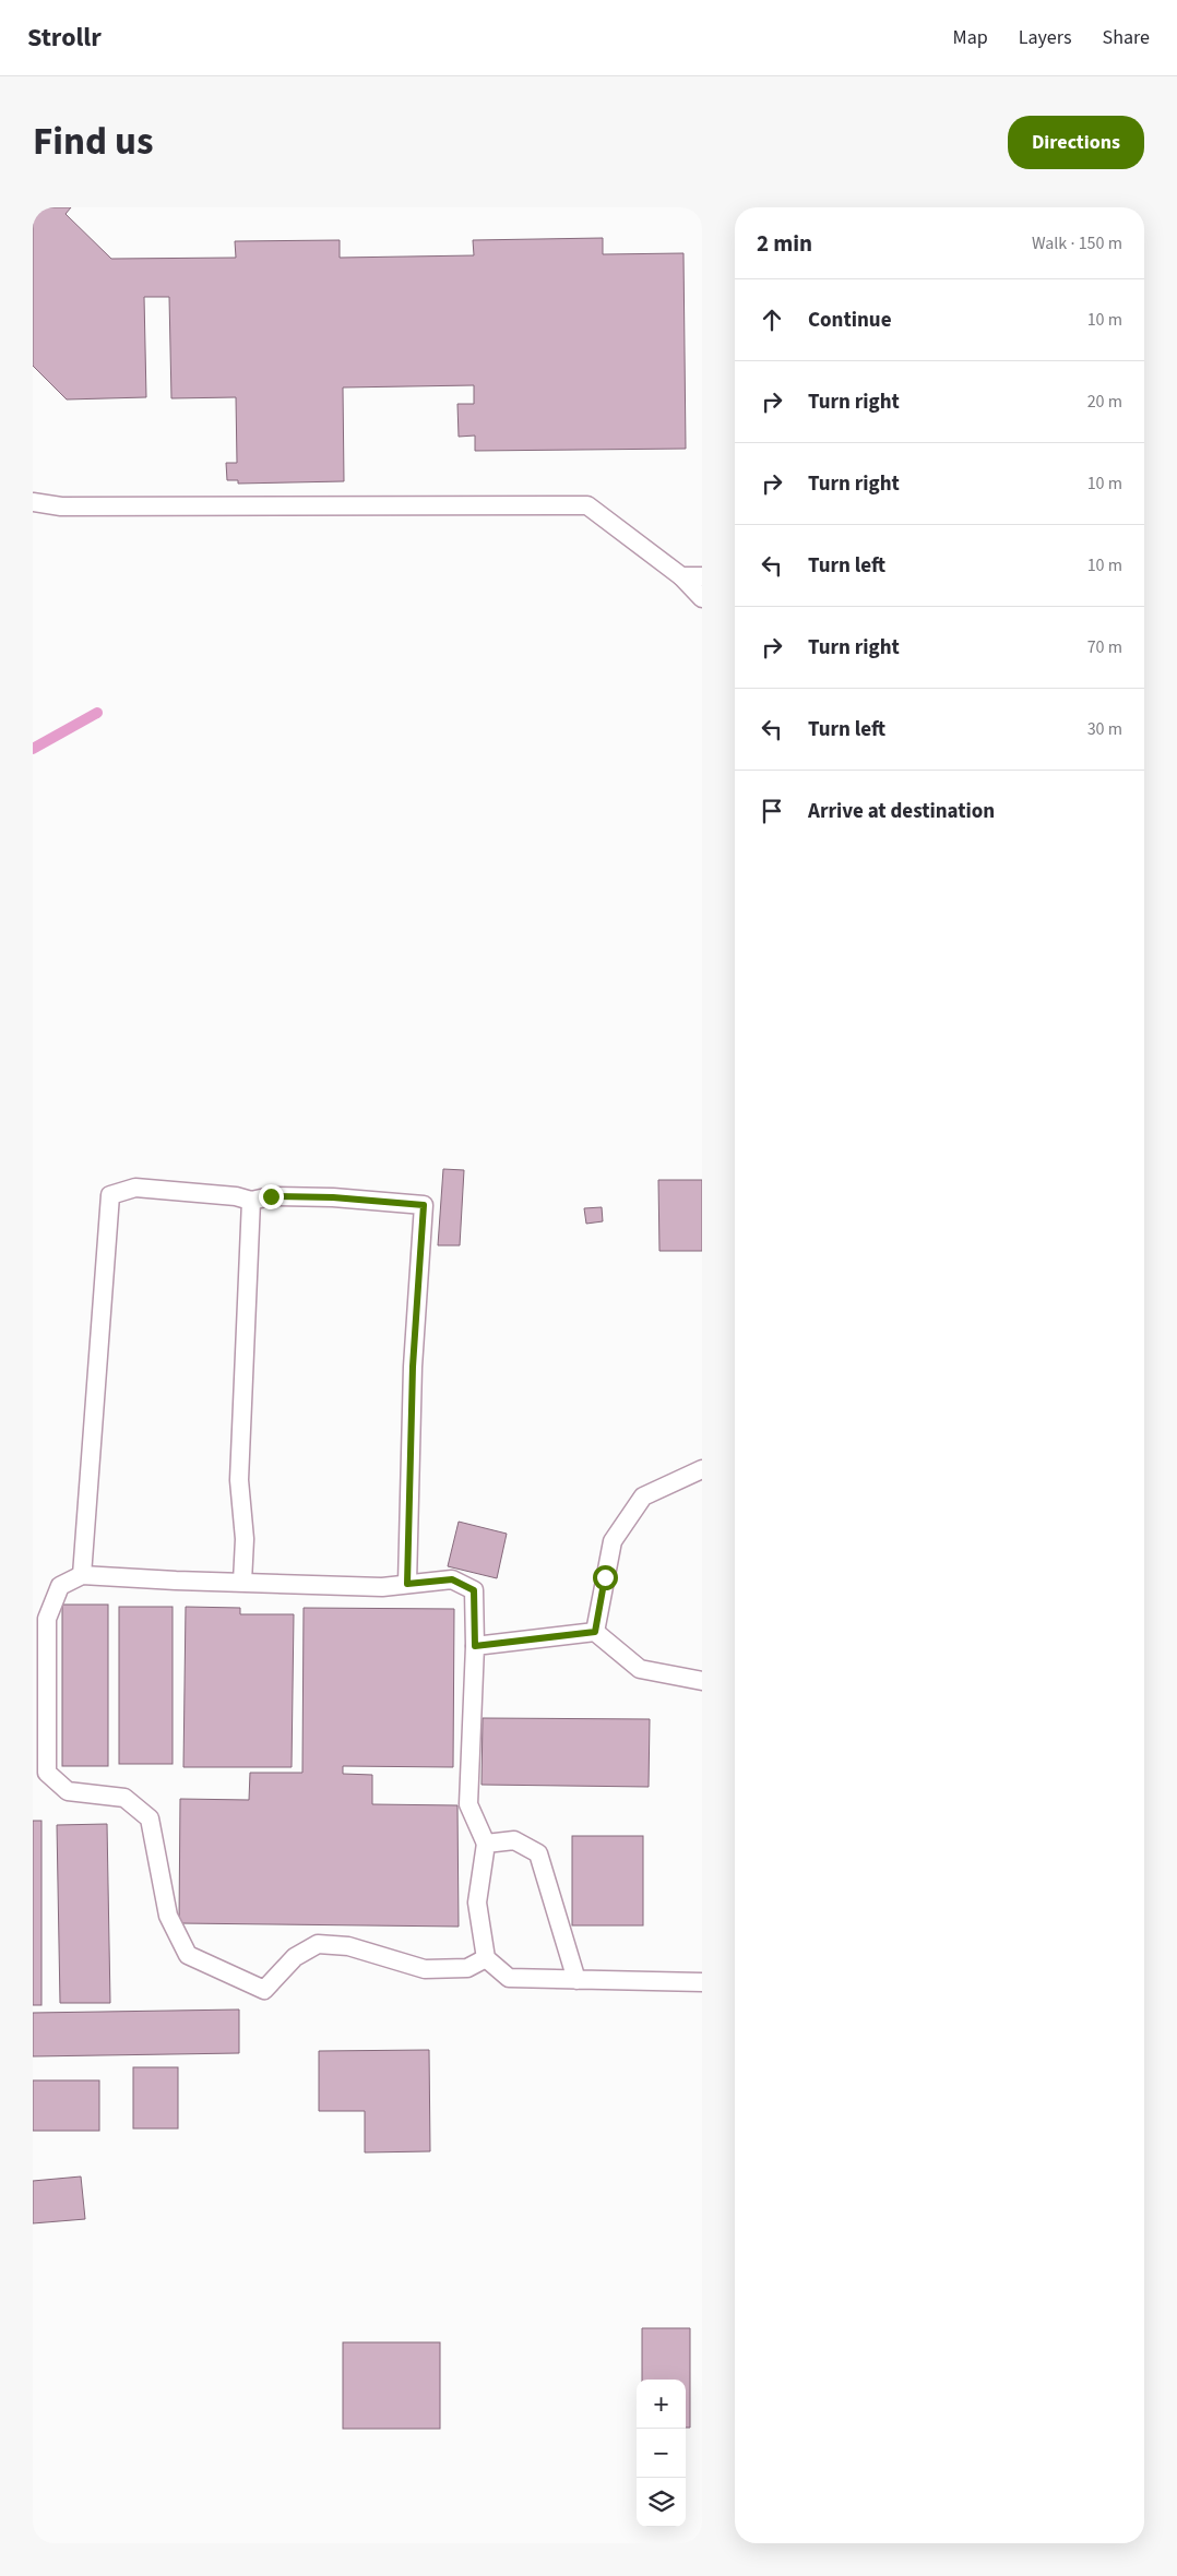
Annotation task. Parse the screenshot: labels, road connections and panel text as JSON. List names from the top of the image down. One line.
{"page":{"header":"Strollr","nav":["Map","Layers","Share"],"title":"Find us","buttons":"Directions","heading":["2 min","Walk · 150 m"],"list":[["Continue","10 m"],["Turn right","20 m"],["Turn right","10 m"],["Turn left","10 m"],["Turn right","70 m"],["Turn left","30 m"],"Arrive at destination"],"map_buttons":["+","−"]}}
